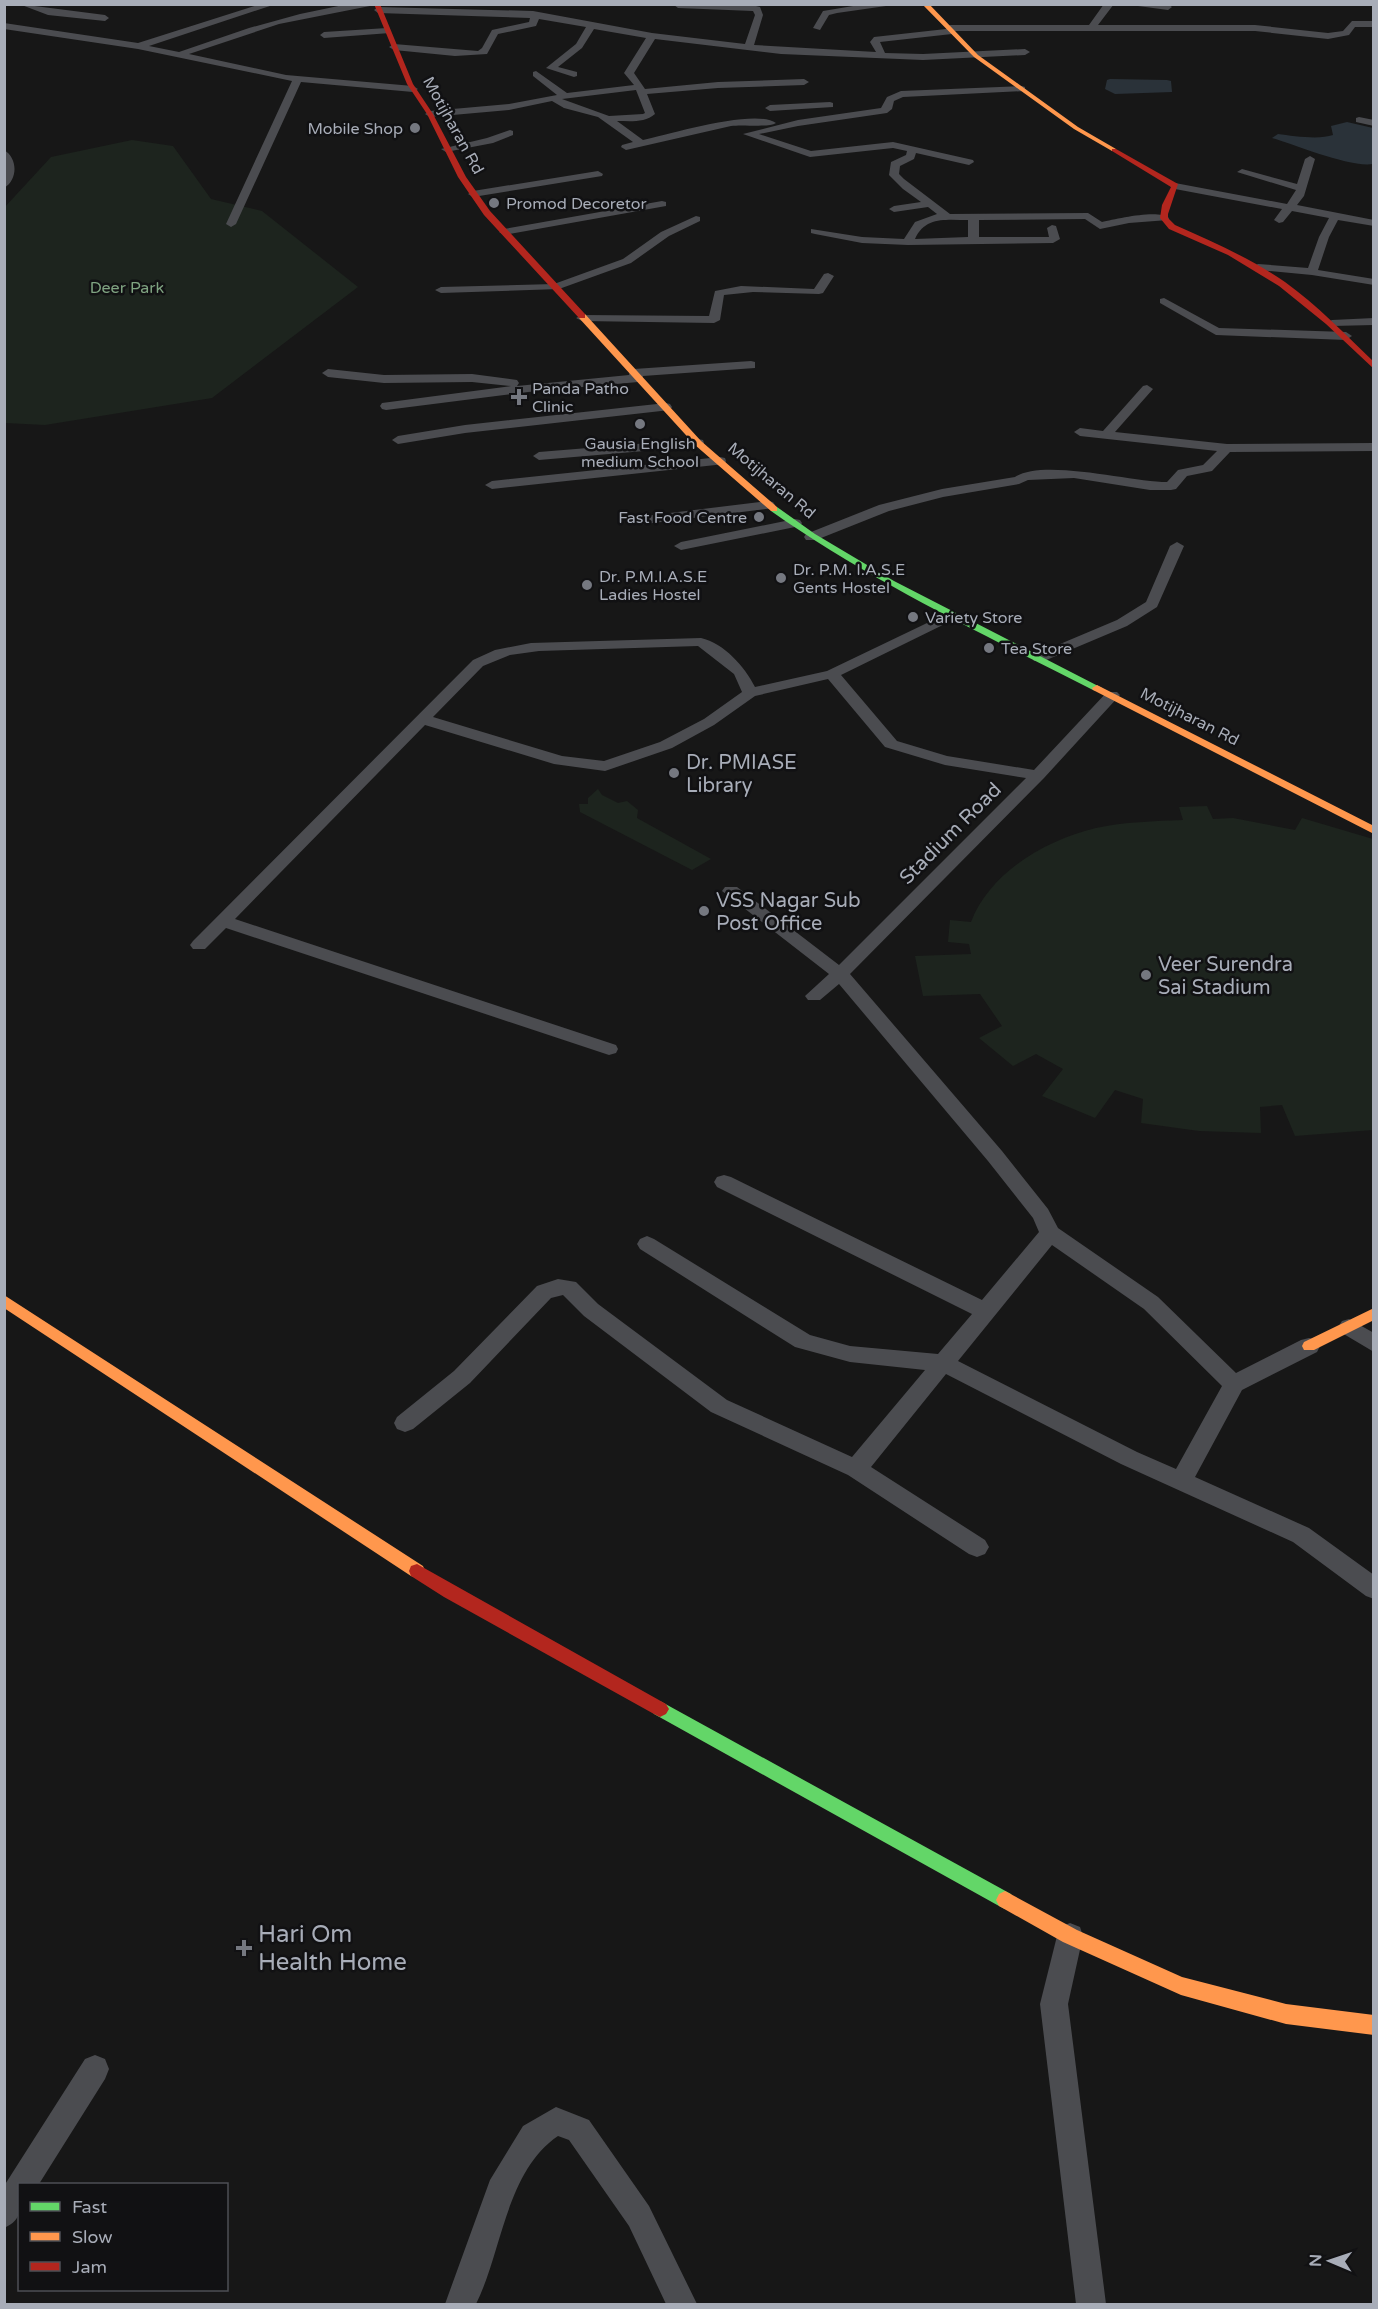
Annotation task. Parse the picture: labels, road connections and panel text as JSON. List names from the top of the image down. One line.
{"streets":{"main road":["Motijharan Rd"],"street":["Stadium Road"]},"crossings":[["Motijharan Rd","Stadium Road"]],"parks":["Deer Park"],"places":{"other":["Mobile Shop","Promod Decoretor","Gausia English medium School","Fast Food Centre","Dr. P.M. I.A.S.E Gents Hostel","Dr. P.M.I.A.S.E Ladies Hostel","Variety Store","Tea Store","Dr. PMIASE Library","VSS Nagar Sub Post Office","Veer Surendra Sai Stadium"],"health":["Panda Patho Clinic","Hari Om Health Home"]},"legend":["Fast","Slow","Jam"],"north":"left"}
